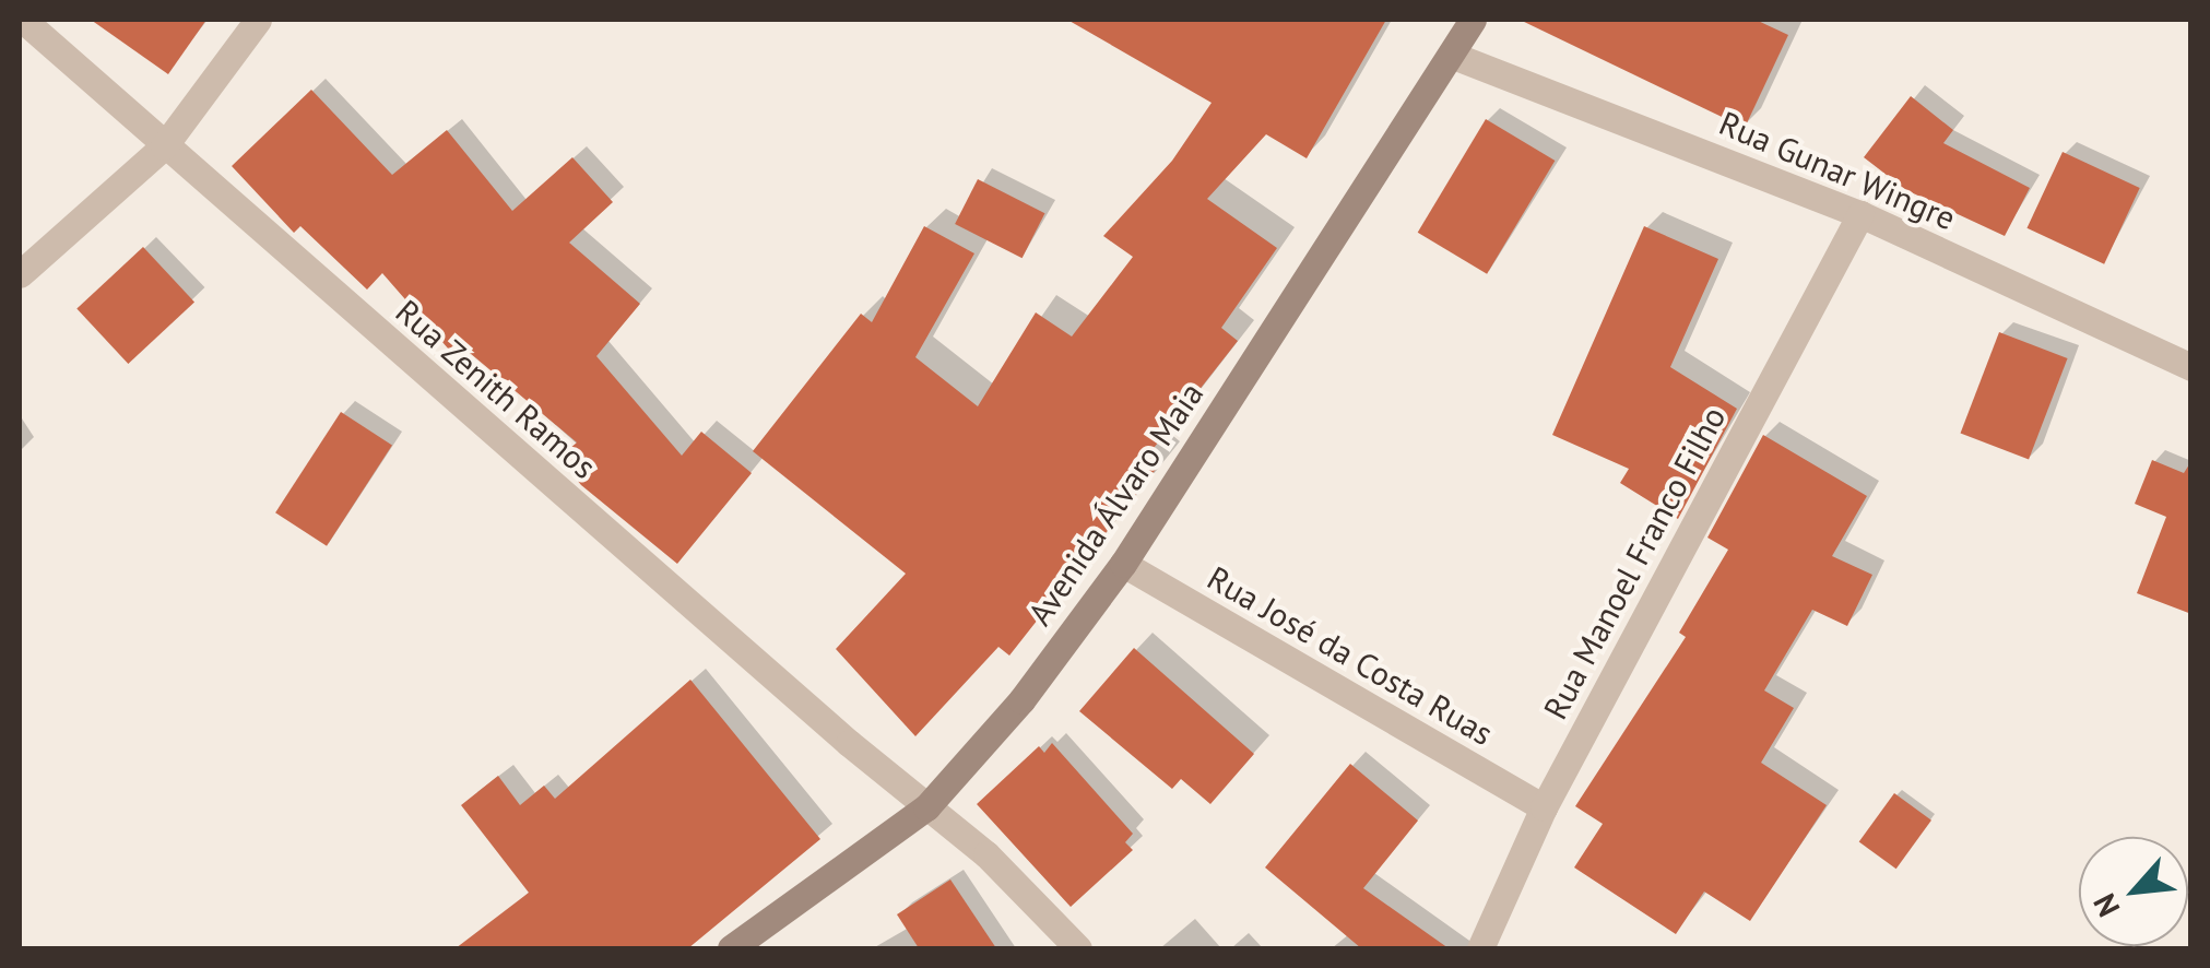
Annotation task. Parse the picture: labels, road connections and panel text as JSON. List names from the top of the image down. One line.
{"streets":{"street":["Rua Gunar Wingre","Rua Zenith Ramos","Avenida Álvaro Maia","Rua Manoel Franco Filho","Rua José da Costa Ruas"]},"crossings":[["Rua Gunar Wingre","Avenida Álvaro Maia"],["Rua Gunar Wingre","Rua Manoel Franco Filho"],["Rua Zenith Ramos","Avenida Álvaro Maia"],["Avenida Álvaro Maia","Rua José da Costa Ruas"],["Rua Manoel Franco Filho","Rua José da Costa Ruas"]],"north":"bottom left"}
